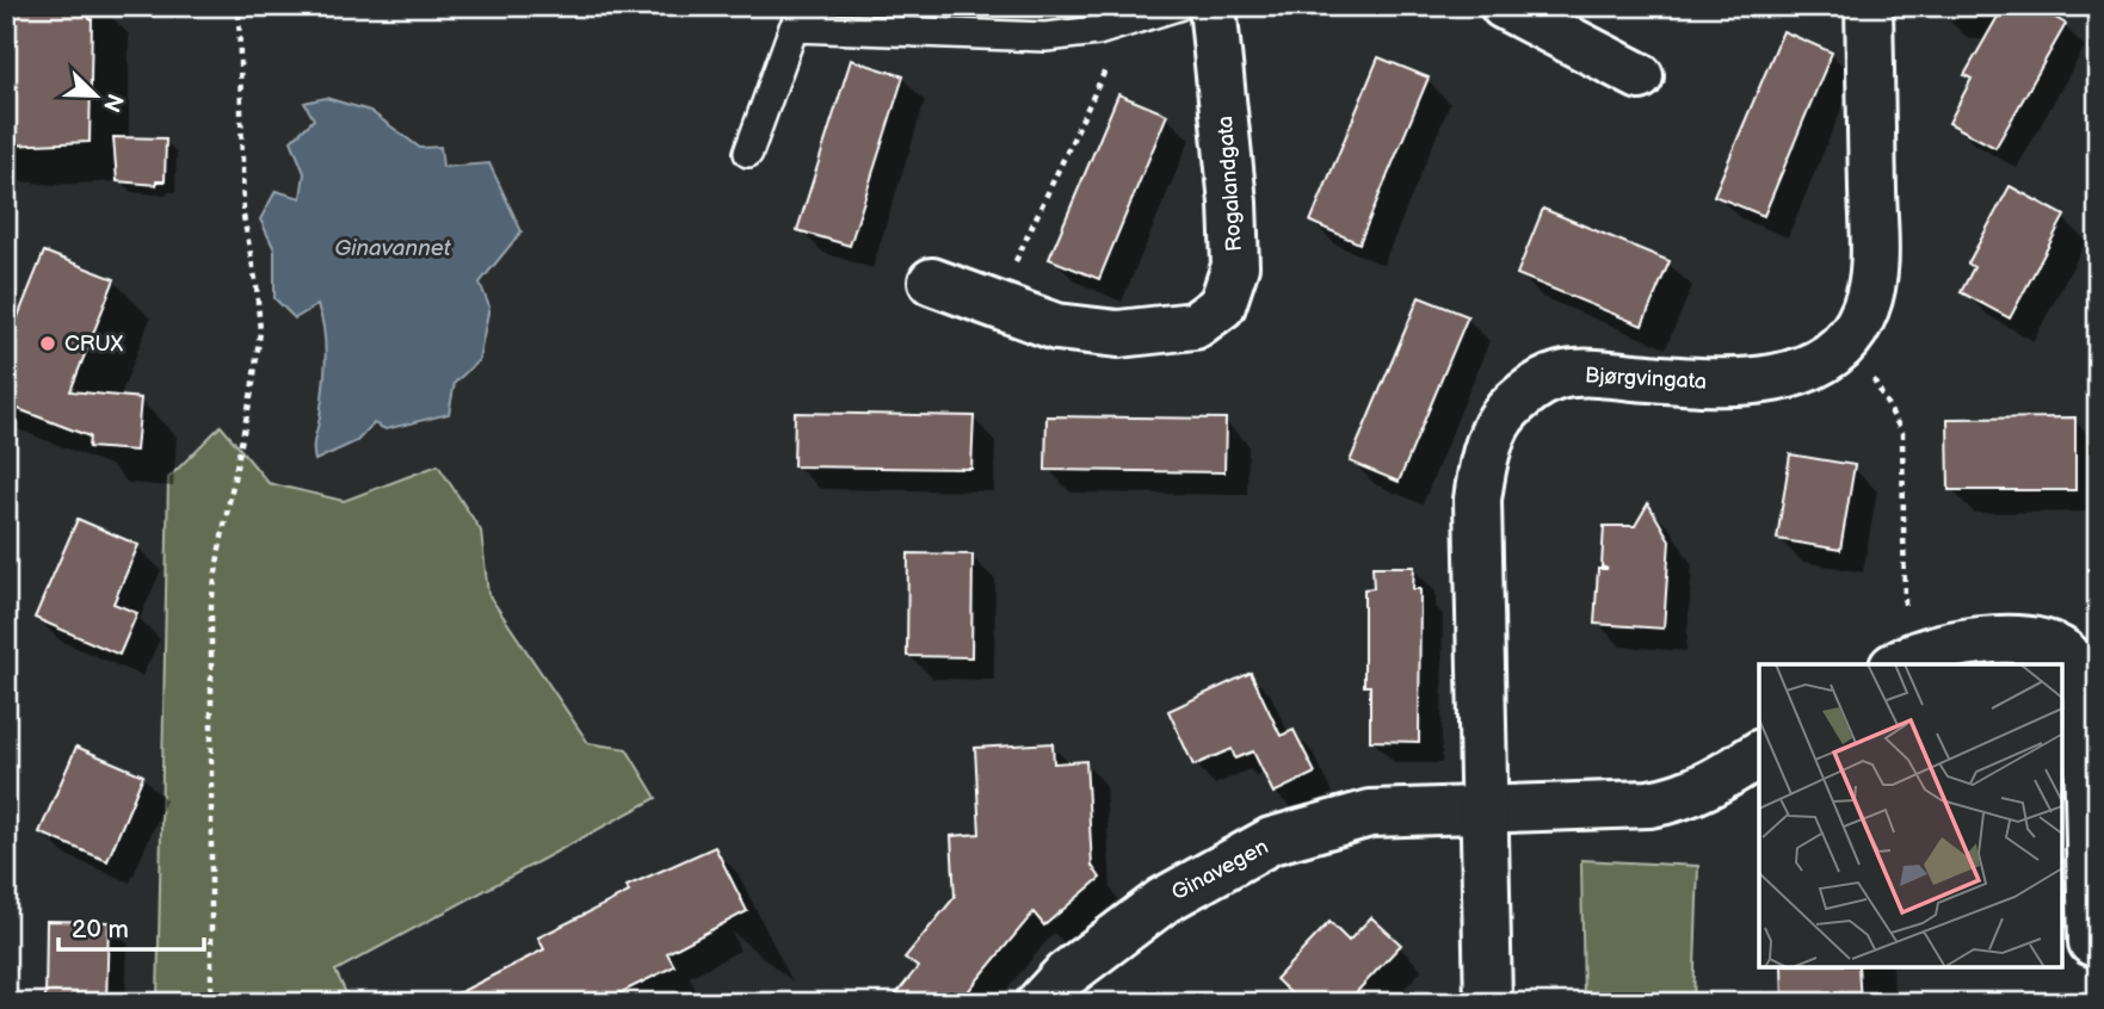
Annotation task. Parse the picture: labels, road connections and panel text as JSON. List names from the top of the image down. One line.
{"streets":{"street":["Rogalandgata","Bjørgvingata","Ginavegen"]},"crossings":[["Bjørgvingata","Ginavegen"]],"water":["Ginavannet"],"places":["CRUX"],"scale_bar":"20 m","north":"bottom right"}
